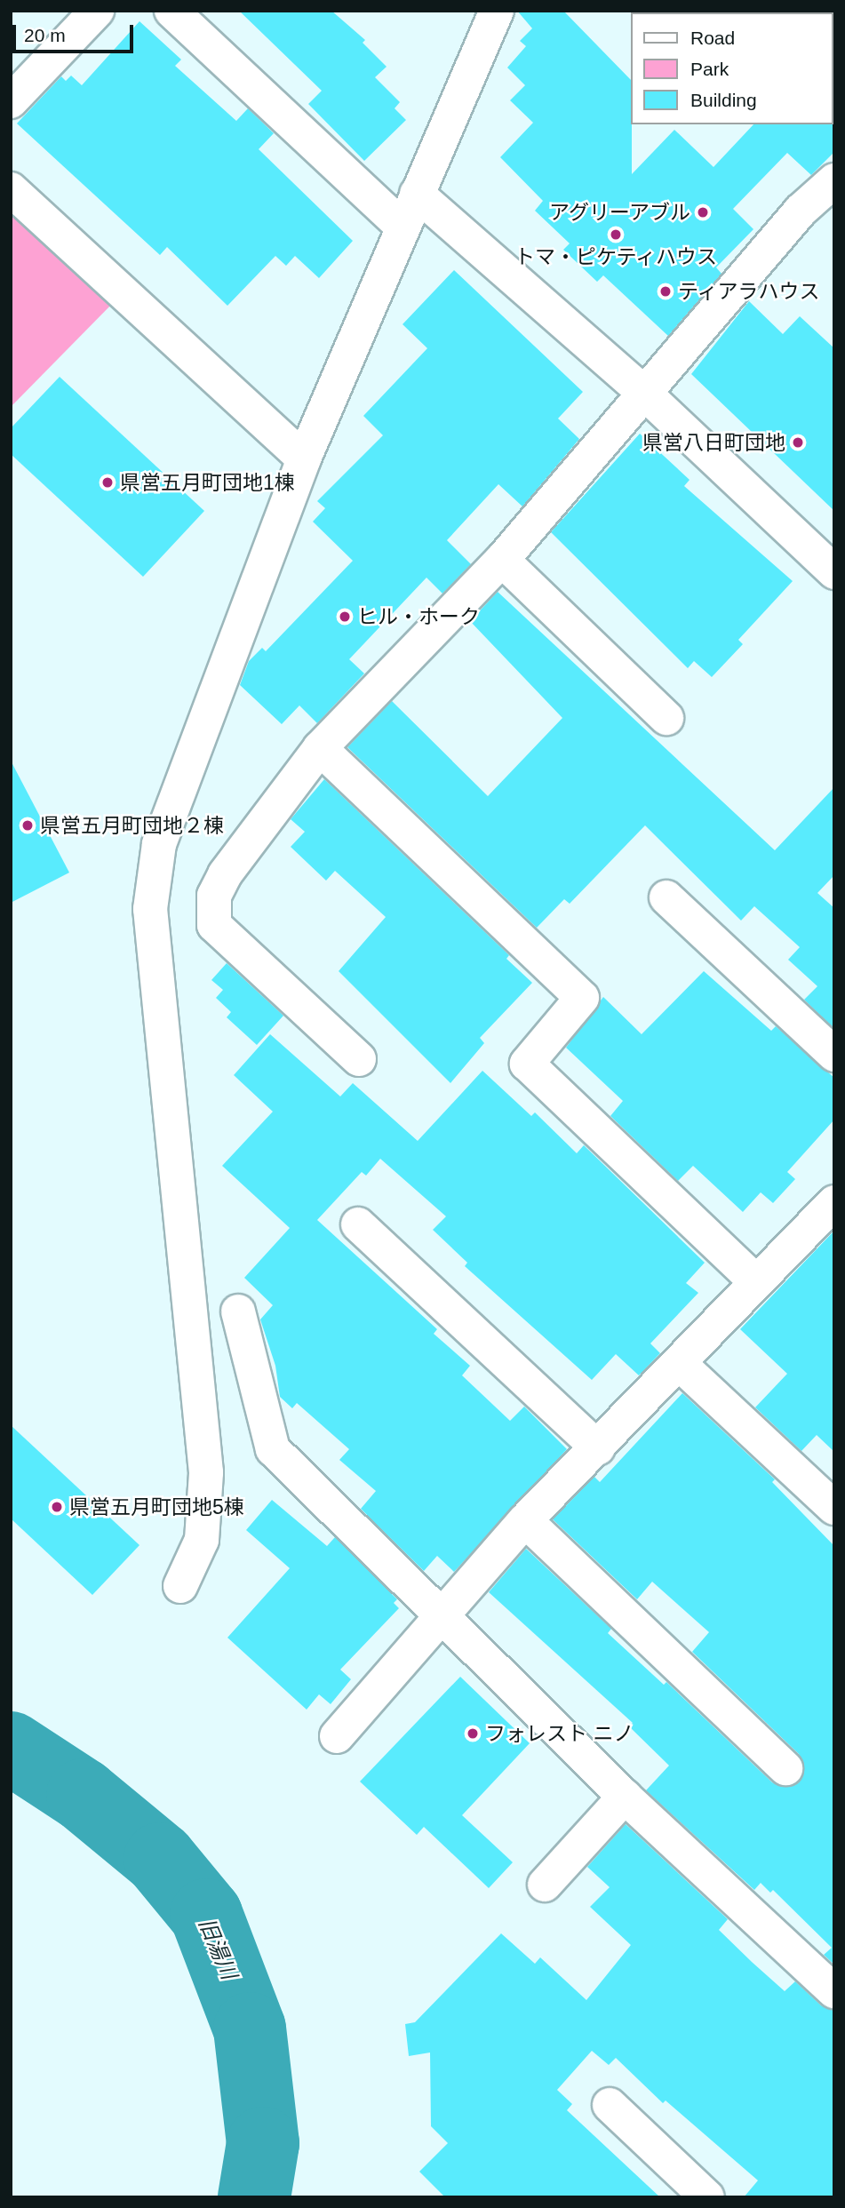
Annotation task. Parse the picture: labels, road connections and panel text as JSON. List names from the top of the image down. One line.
{"water":["旧湯川"],"places":["アグリーアブル","トマ・ピケティハウス","ティアラハウス","県営八日町団地","県営五月町団地1棟","ヒル・ホーク","県営五月町団地２棟","県営五月町団地5棟","フォレスト ニノ"],"legend":["Road","Park","Building"],"scale_bar":"20 m"}
